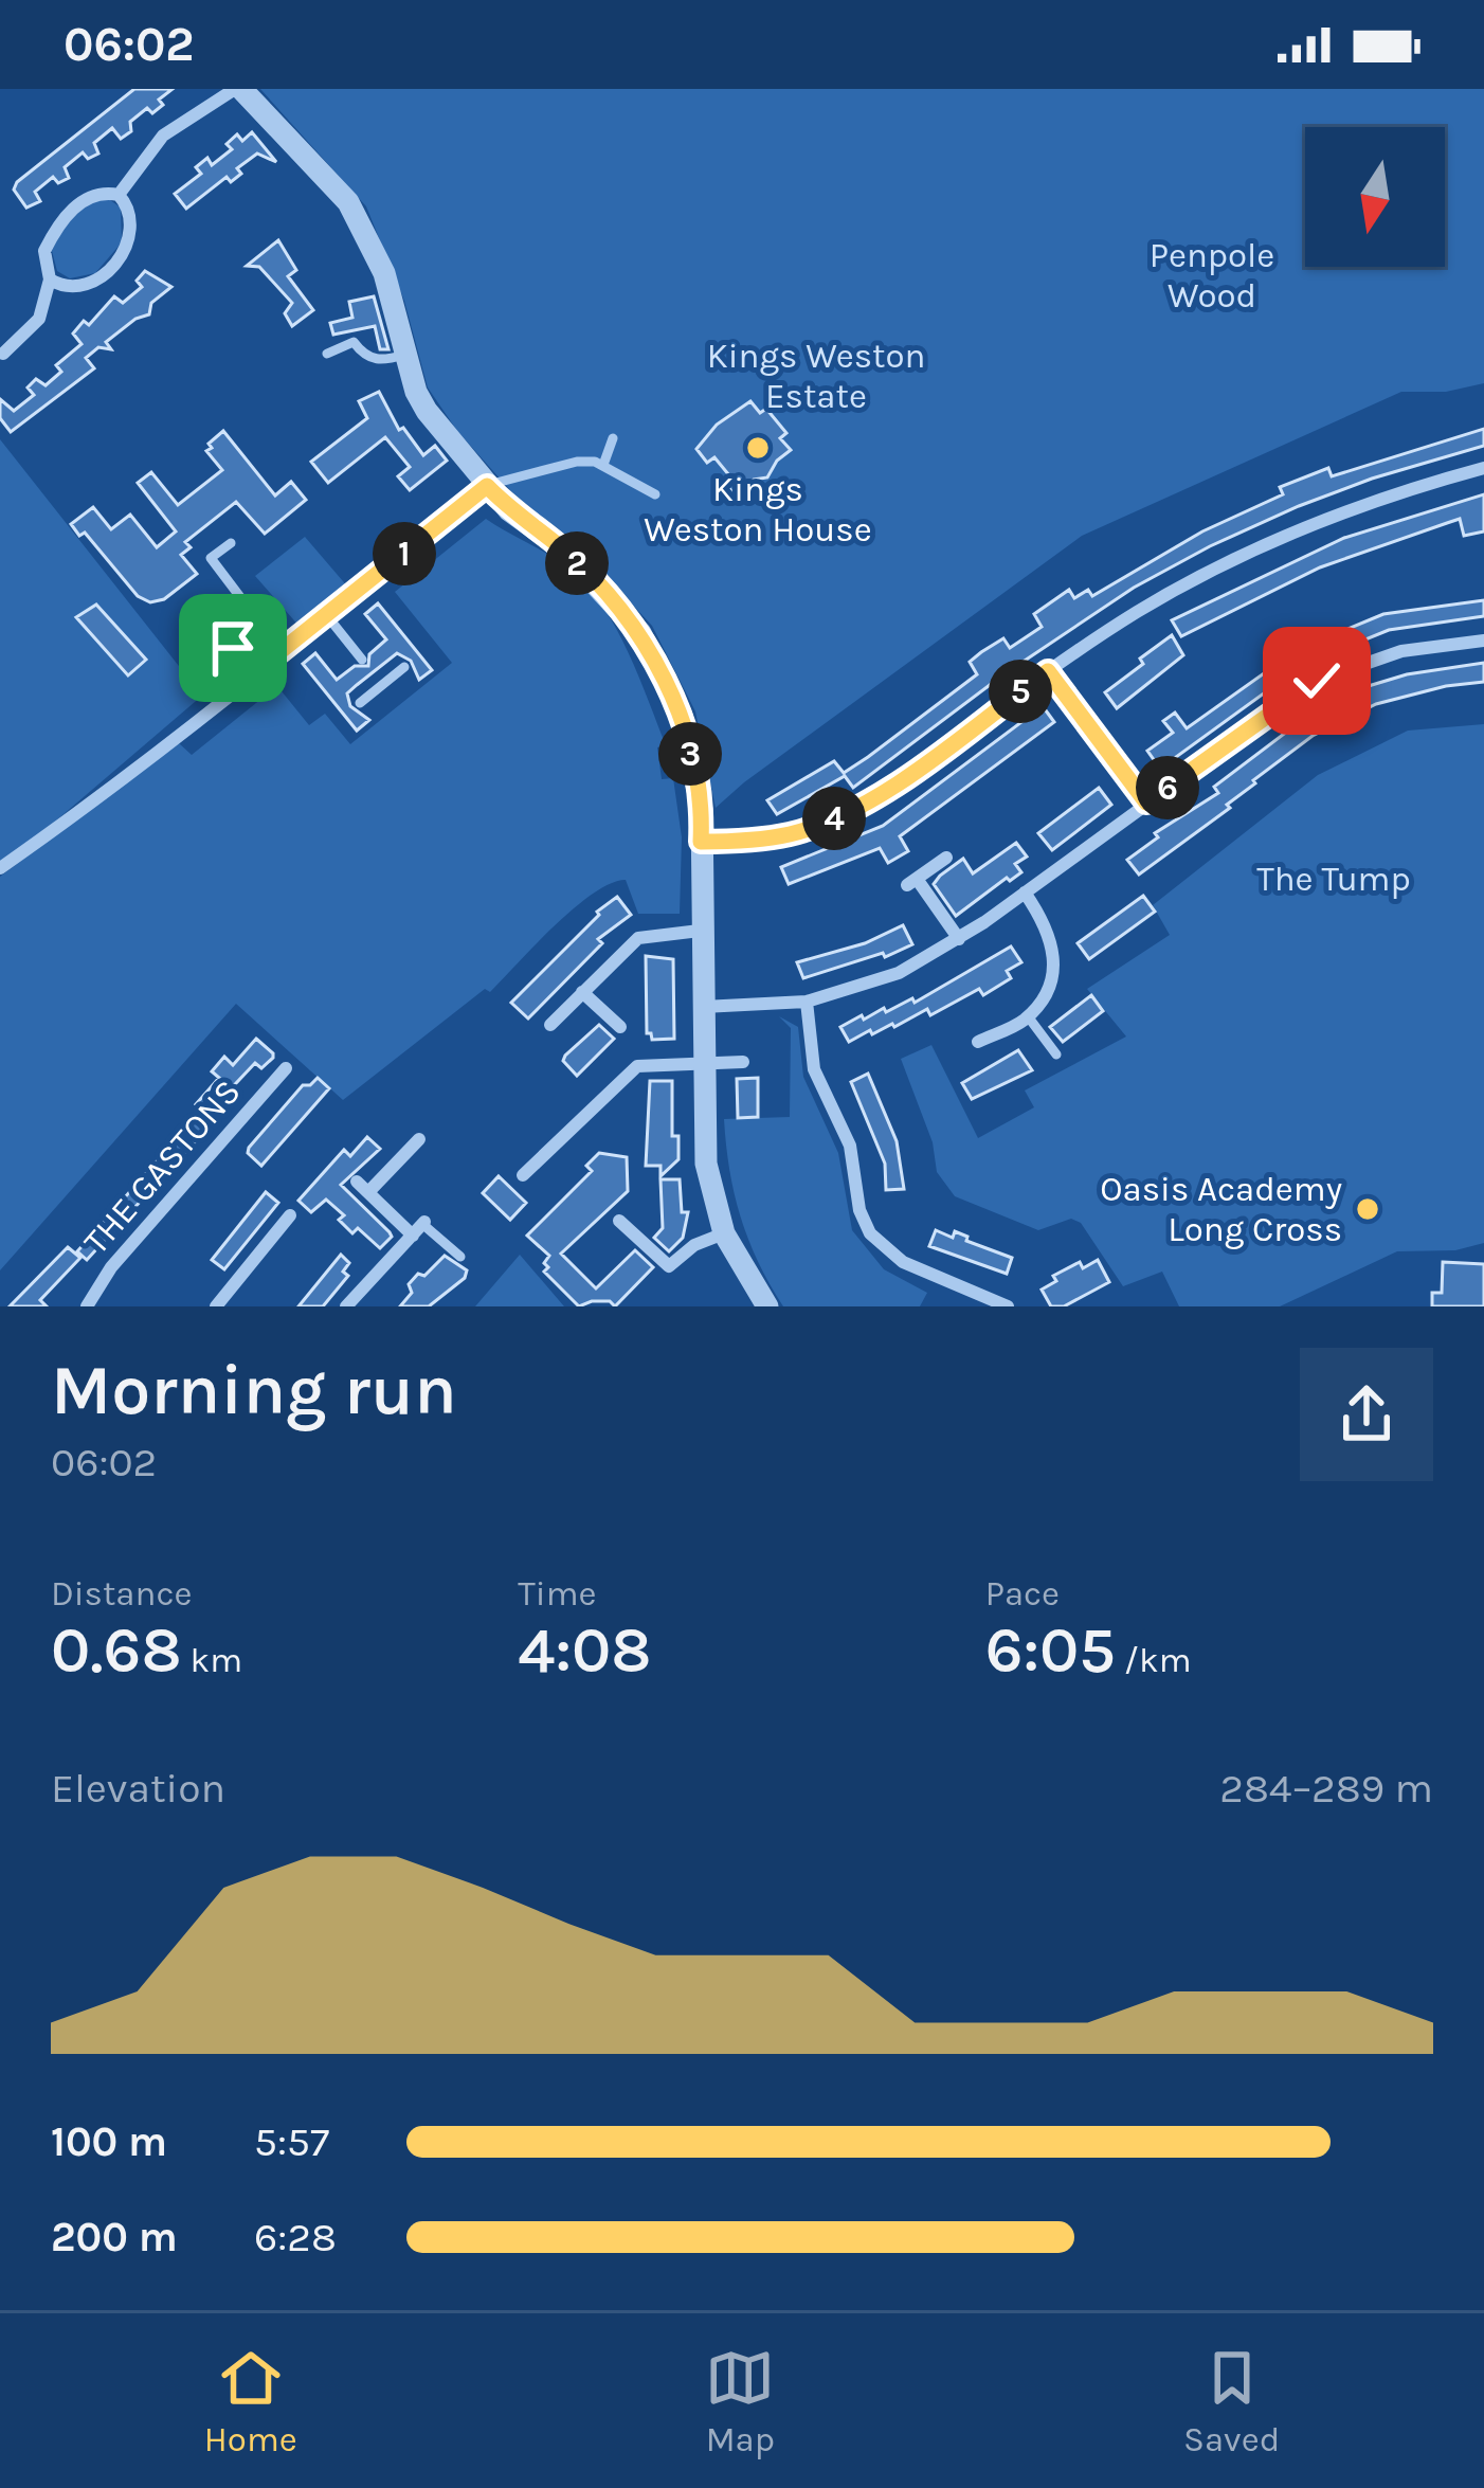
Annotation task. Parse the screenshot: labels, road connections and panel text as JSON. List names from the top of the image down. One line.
{"streets":{"street":["THE GASTONS"]},"parks":["Penpole Wood","Kings Weston Estate","The Tump"],"places":["Kings Weston House","Oasis Academy Long Cross"],"north":"bottom","page":{"status":"06:02","pins":["1","2","5","3","6","4"],"heading":["Morning run","06:02"],"stats":[["Distance","0.68 km"],["Time","4:08"],["Pace","6:05 /km"]],"chart":["Elevation","284–289 m"],"list":[{"name":"100 m","note":"5:57"},{"name":"200 m","note":"6:28"}],"tabs":["Home","Map","Saved"]}}
